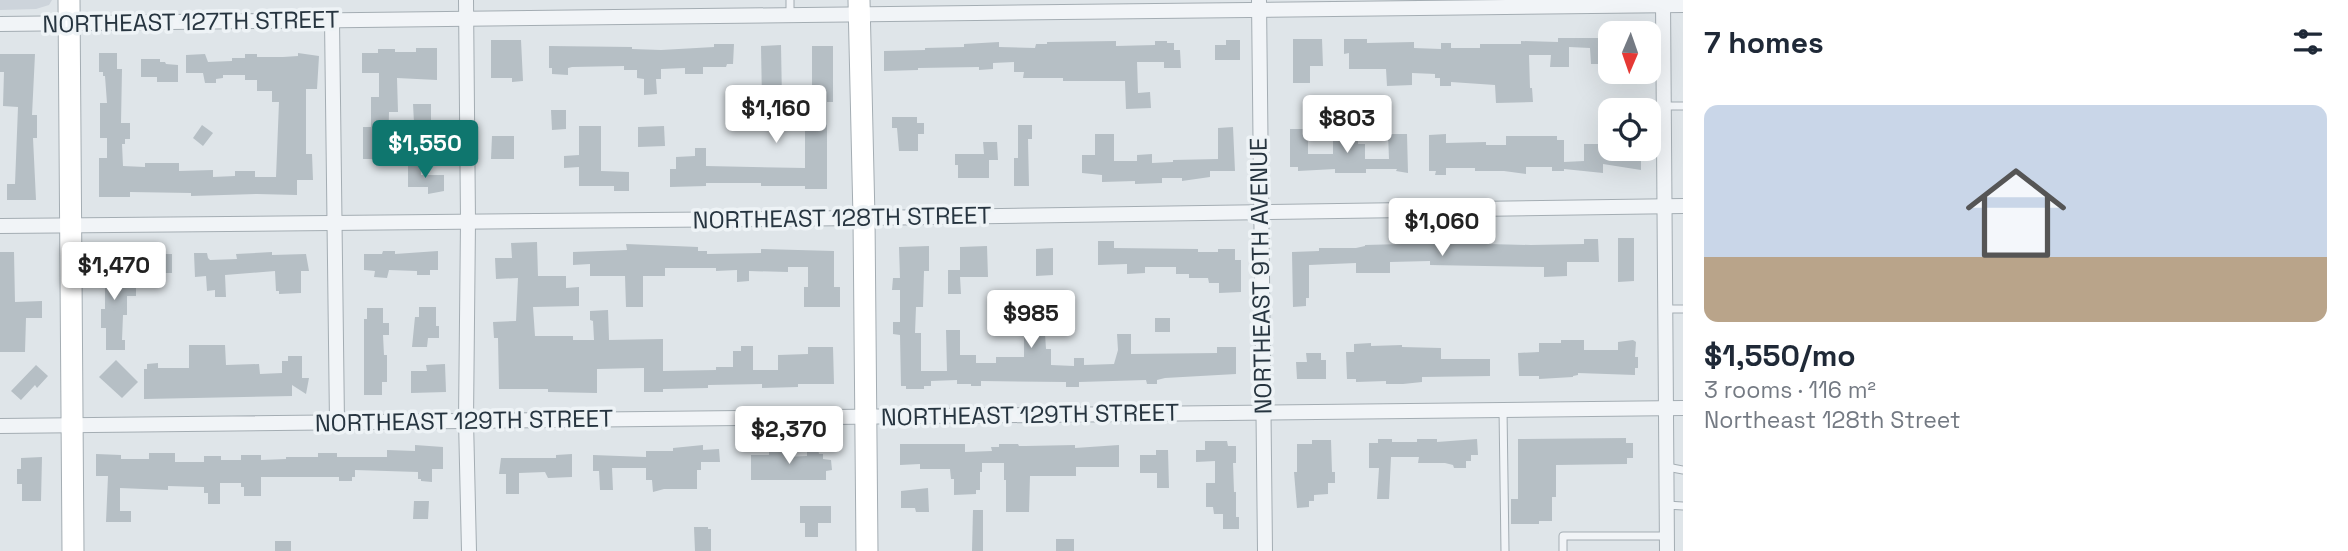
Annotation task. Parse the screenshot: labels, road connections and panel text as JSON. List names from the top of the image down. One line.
{"streets":{"street":["NORTHEAST 127TH STREET","NORTHEAST 128TH STREET","NORTHEAST 9TH AVENUE","NORTHEAST 129TH STREET"]},"crossings":[["NORTHEAST 127TH STREET","NORTHEAST 9TH AVENUE"],["NORTHEAST 128TH STREET","NORTHEAST 9TH AVENUE"],["NORTHEAST 9TH AVENUE","NORTHEAST 129TH STREET"]],"north":"bottom","page":{"heading":"7 homes","list":[{"name":"$1,550/mo","note":"3 rooms · 116 m² · Northeast 128th Street"}],"price":["$1,160","$803","$1,550","$1,060","$1,470","$985","$2,370"]}}
